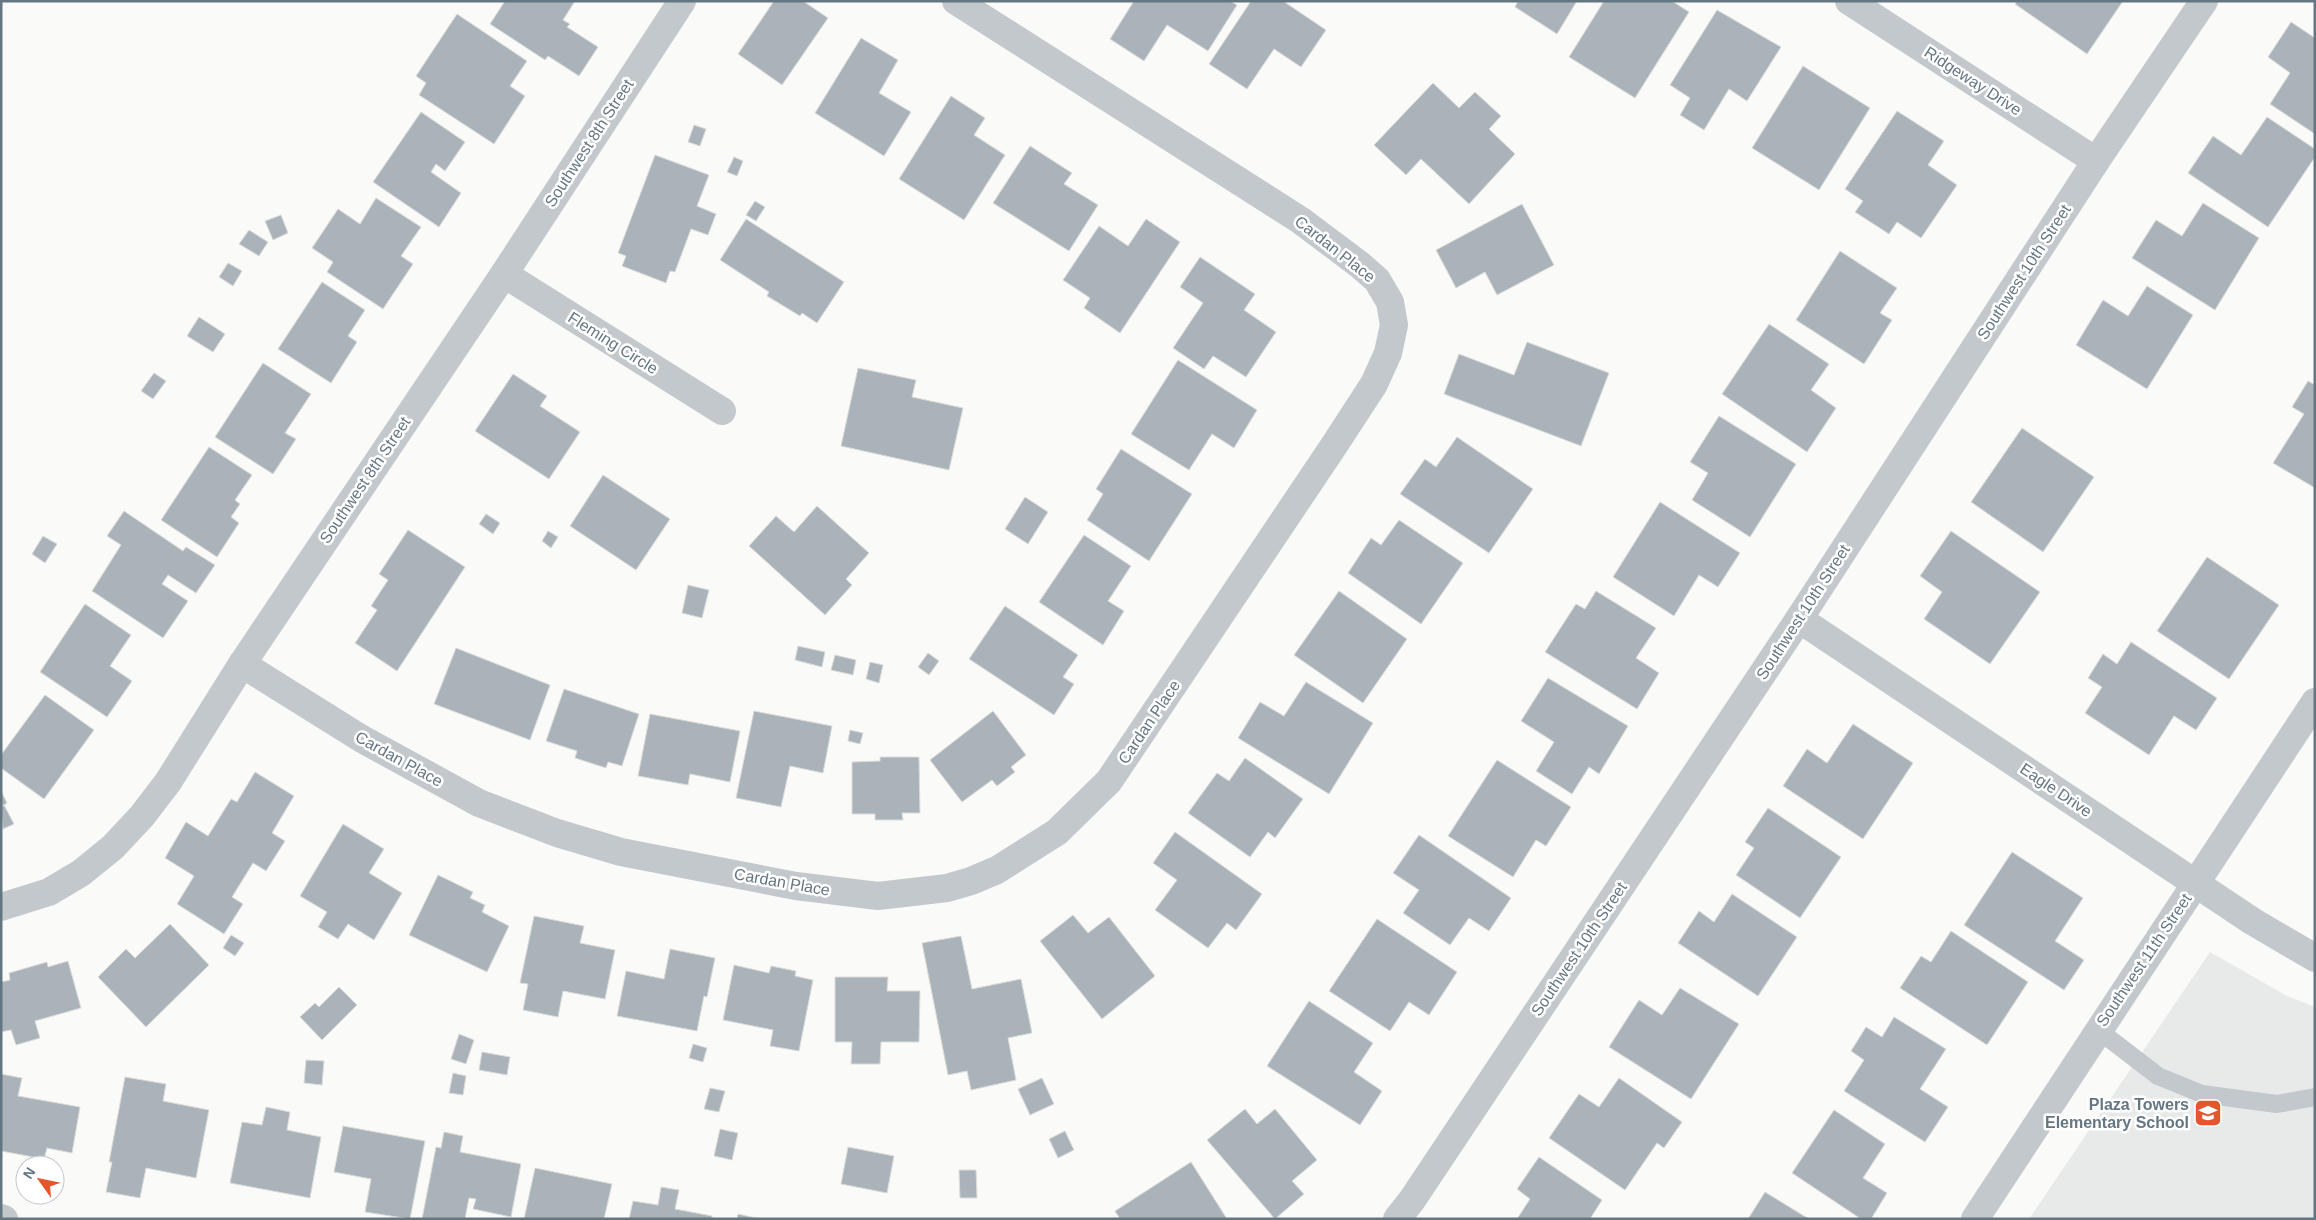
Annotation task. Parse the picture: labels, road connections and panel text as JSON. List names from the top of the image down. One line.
{"streets":{"street":["Ridgeway Drive","Southwest 8th Street","Cardan Place","Southwest 10th Street","Fleming Circle","Eagle Drive","Southwest 11th Street"]},"crossings":[["Ridgeway Drive","Southwest 10th Street"],["Southwest 8th Street","Cardan Place"],["Southwest 8th Street","Fleming Circle"],["Southwest 10th Street","Eagle Drive"],["Eagle Drive","Southwest 11th Street"]],"places":{"school or university":["Plaza Towers Elementary School"]},"north":"top left"}
